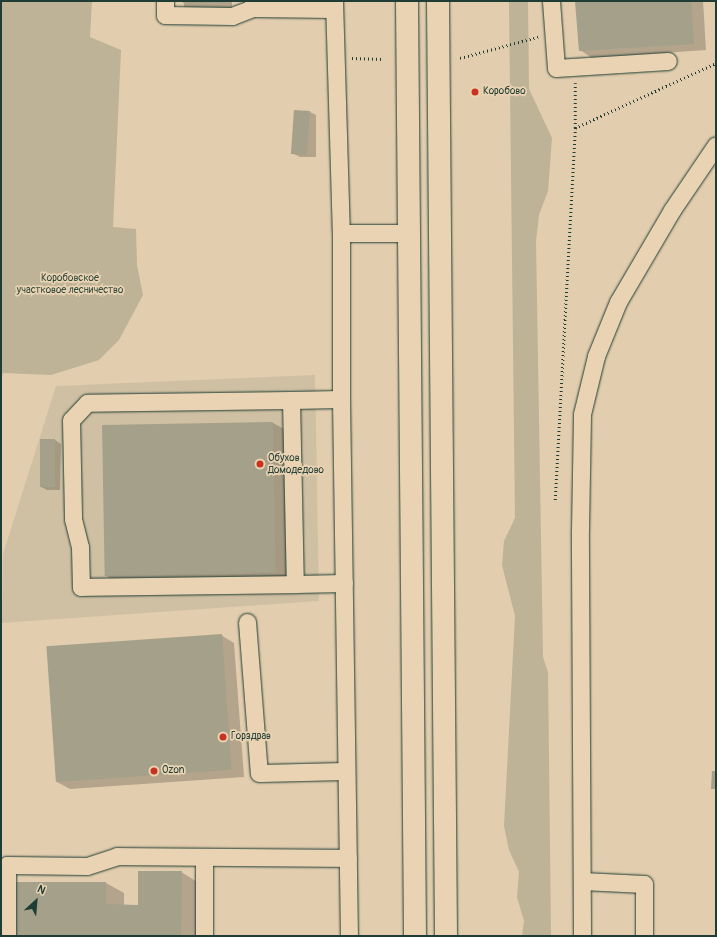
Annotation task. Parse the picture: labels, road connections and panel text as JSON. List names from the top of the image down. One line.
{"parks":["Коробовское участковое лесничество"],"places":["Коробово","Обухов Домодедово","Горздрав","Ozon"],"north":"top right"}
